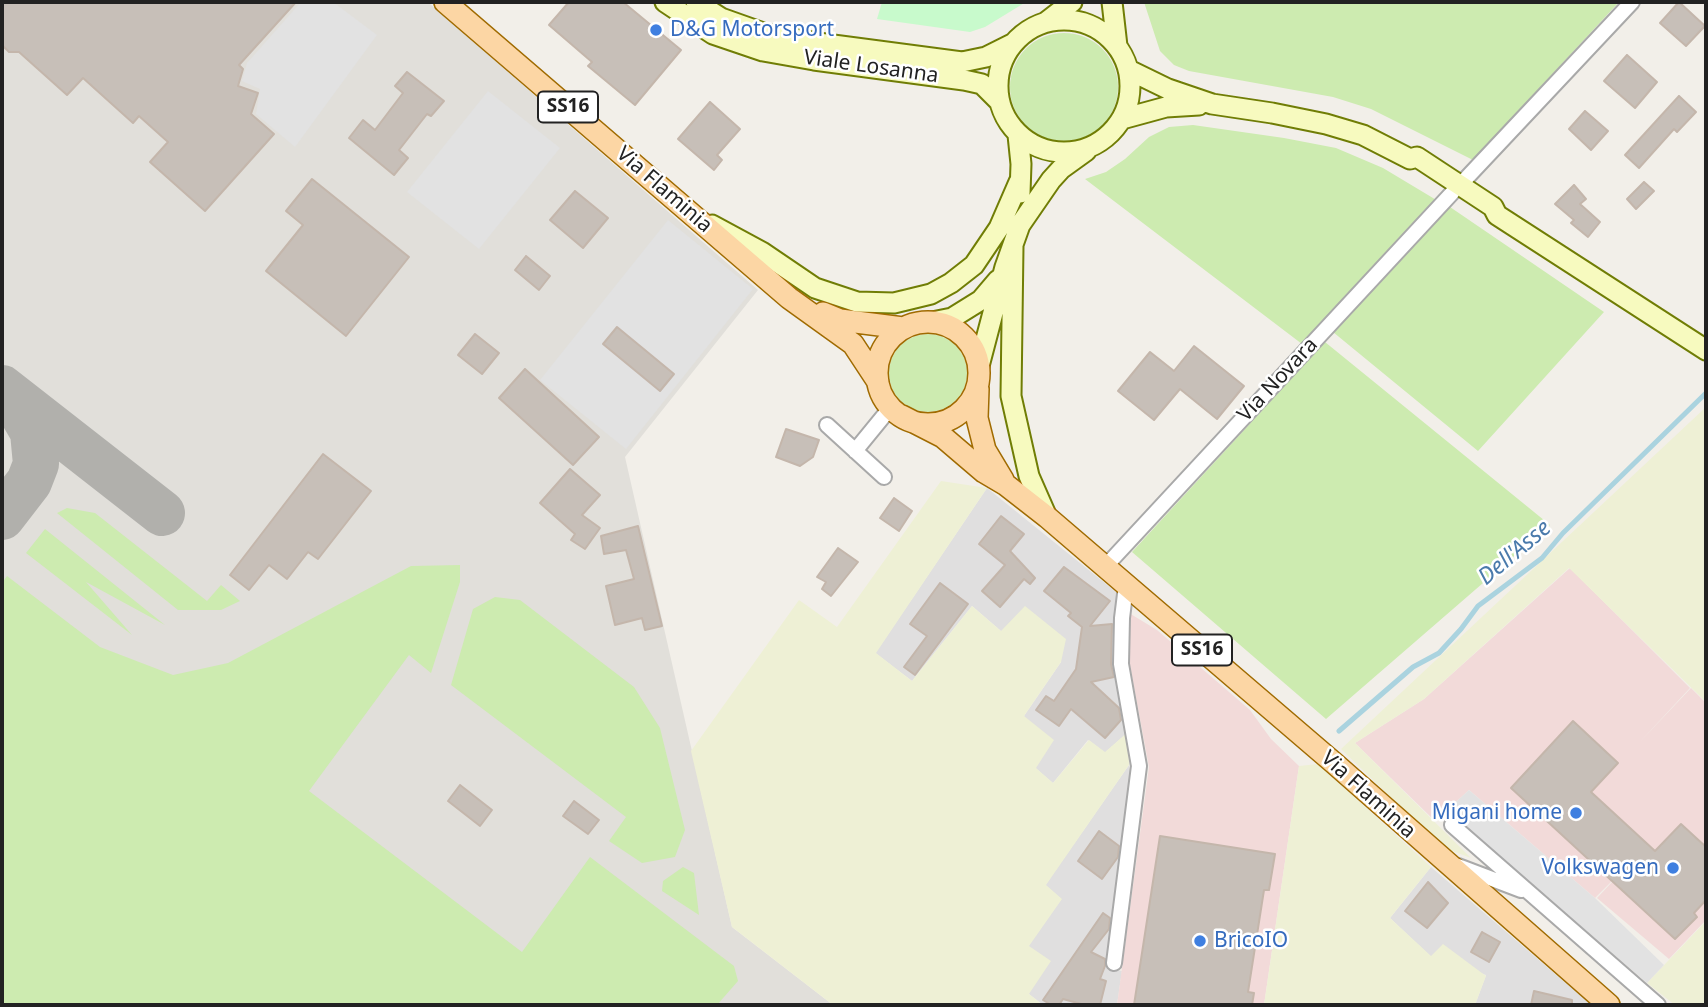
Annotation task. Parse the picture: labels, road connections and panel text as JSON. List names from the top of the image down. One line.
{"streets":{"main road":["Viale Losanna","SS16","Via Flaminia"],"street":["Via Novara"]},"crossings":[["Via Flaminia","Via Novara"]],"water":["Dell'Asse"],"places":["D&G Motorsport","Migani home","Volkswagen","BricoIO"]}
